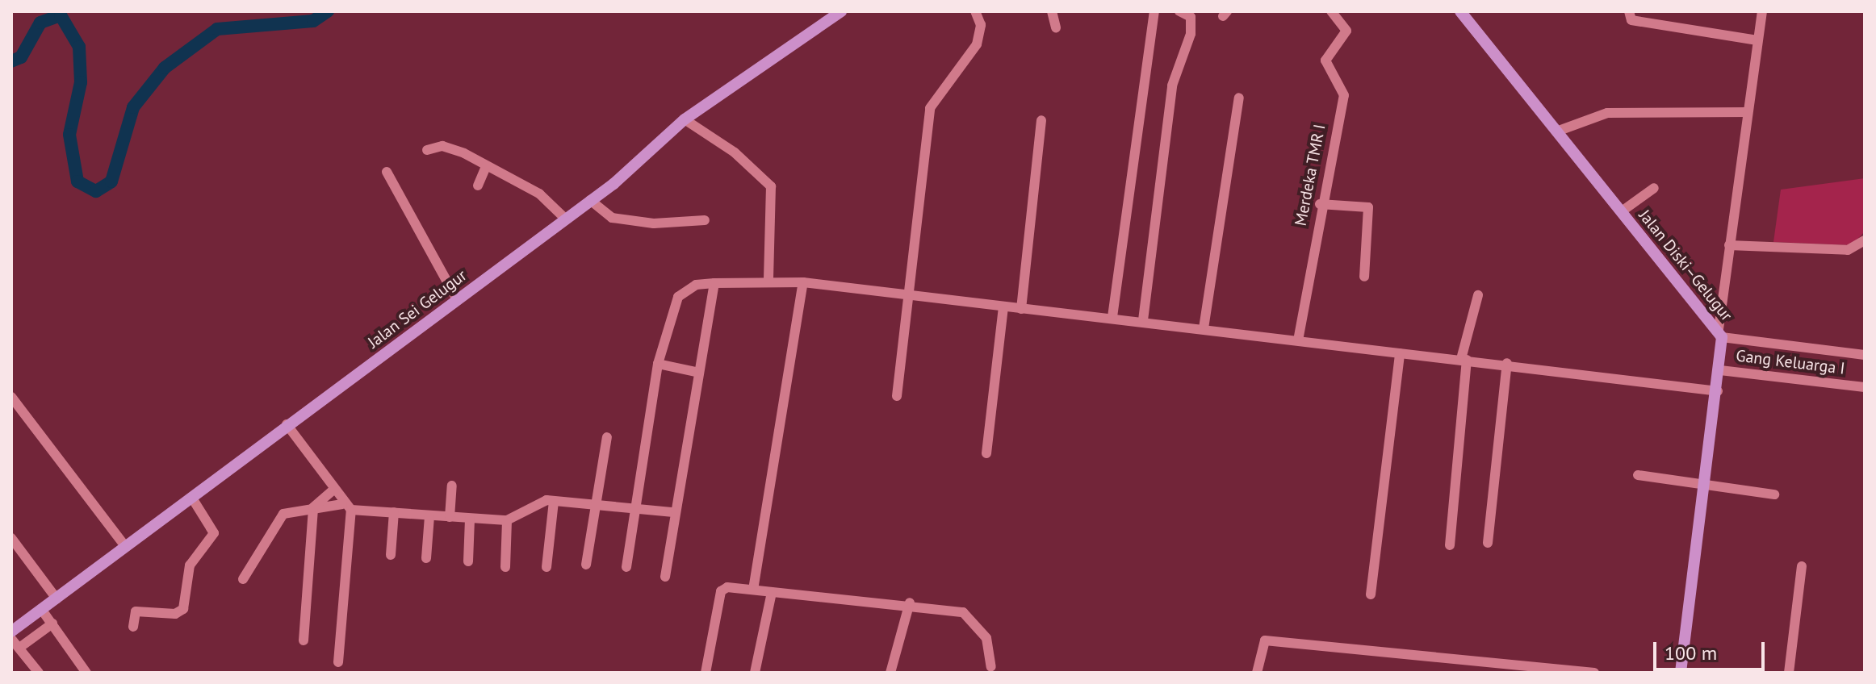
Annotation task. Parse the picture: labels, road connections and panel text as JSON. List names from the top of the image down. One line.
{"streets":{"main road":["Jalan Diski–Gelugur","Jalan Sei Gelugur"],"street":["Merdeka TMR I","Gang Keluarga I"]},"crossings":[["Jalan Diski–Gelugur","Gang Keluarga I"]],"scale_bar":"100 m"}
